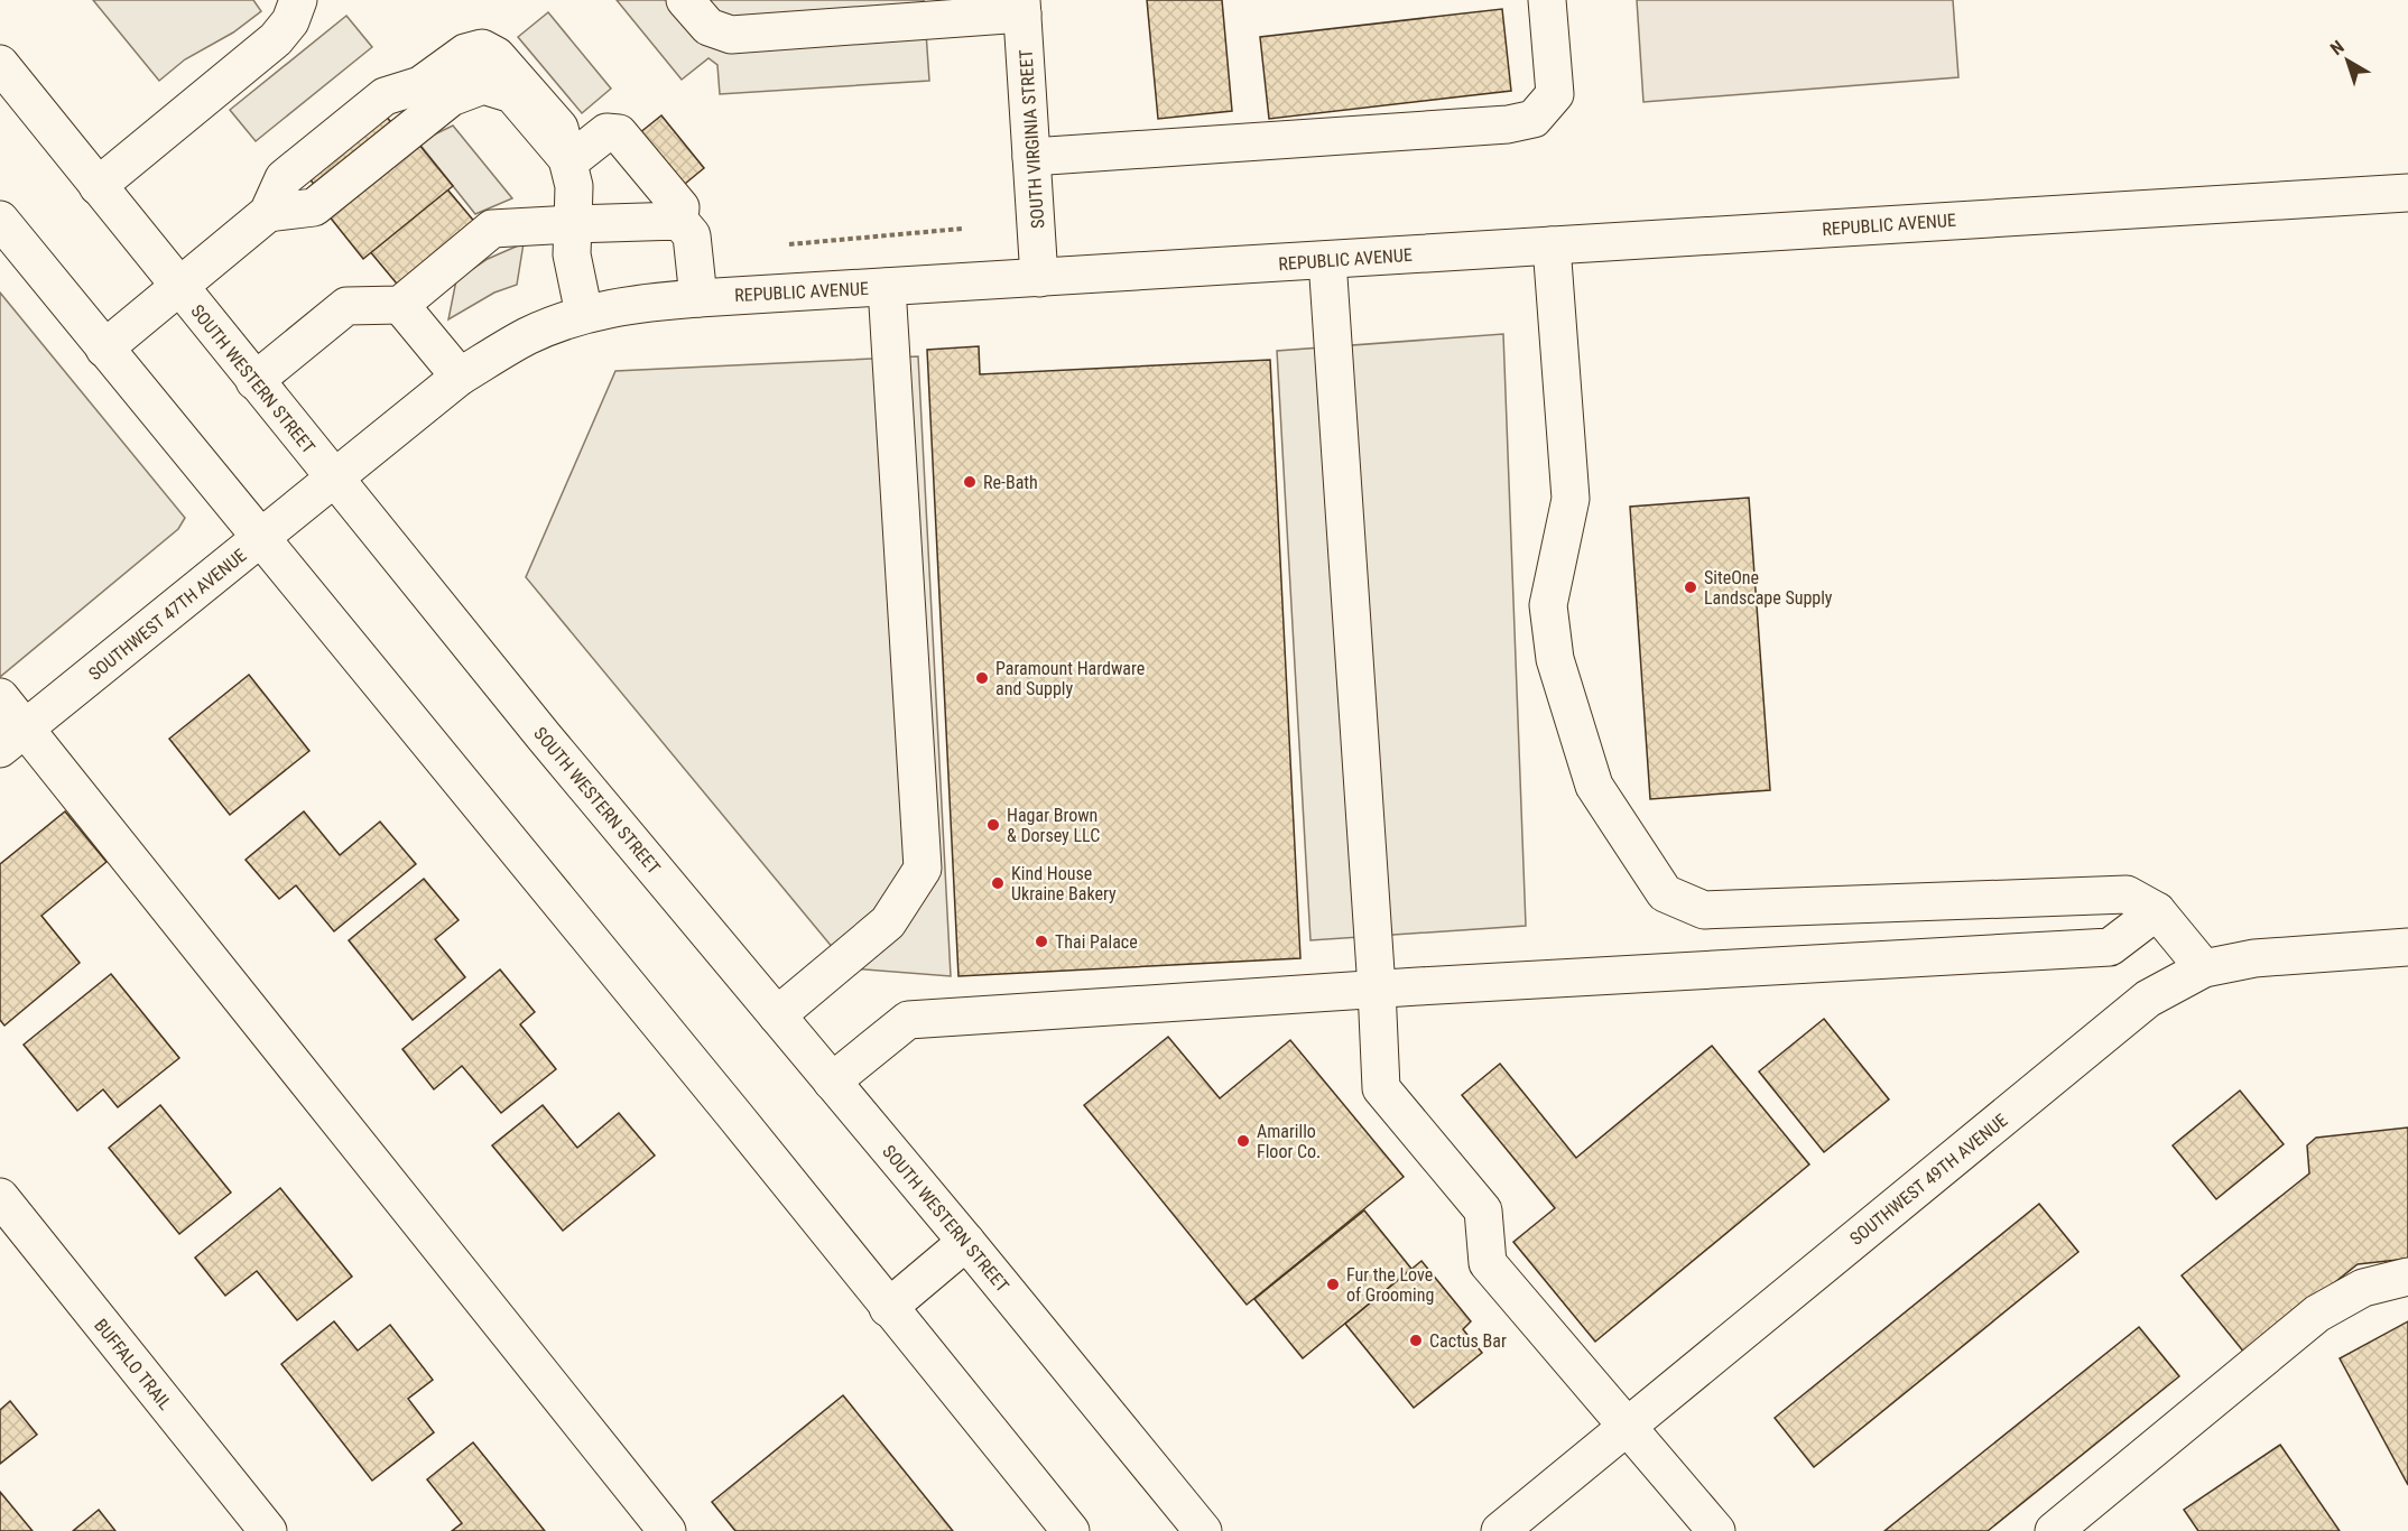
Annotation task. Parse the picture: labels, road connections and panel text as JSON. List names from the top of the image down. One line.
{"streets":{"street":["SOUTH VIRGINIA STREET","REPUBLIC AVENUE","SOUTH WESTERN STREET","SOUTHWEST 47TH AVENUE","SOUTHWEST 49TH AVENUE","BUFFALO TRAIL"]},"crossings":[["SOUTH VIRGINIA STREET","REPUBLIC AVENUE"],["REPUBLIC AVENUE","SOUTH WESTERN STREET"],["REPUBLIC AVENUE","SOUTHWEST 47TH AVENUE"],["SOUTH WESTERN STREET","SOUTHWEST 47TH AVENUE"]],"places":["Re-Bath","SiteOne Landscape Supply","Paramount Hardware and Supply","Hagar Brown & Dorsey LLC","Kind House Ukraine Bakery","Thai Palace","Amarillo Floor Co.","Fur the Love of Grooming","Cactus Bar"],"north":"top left"}
